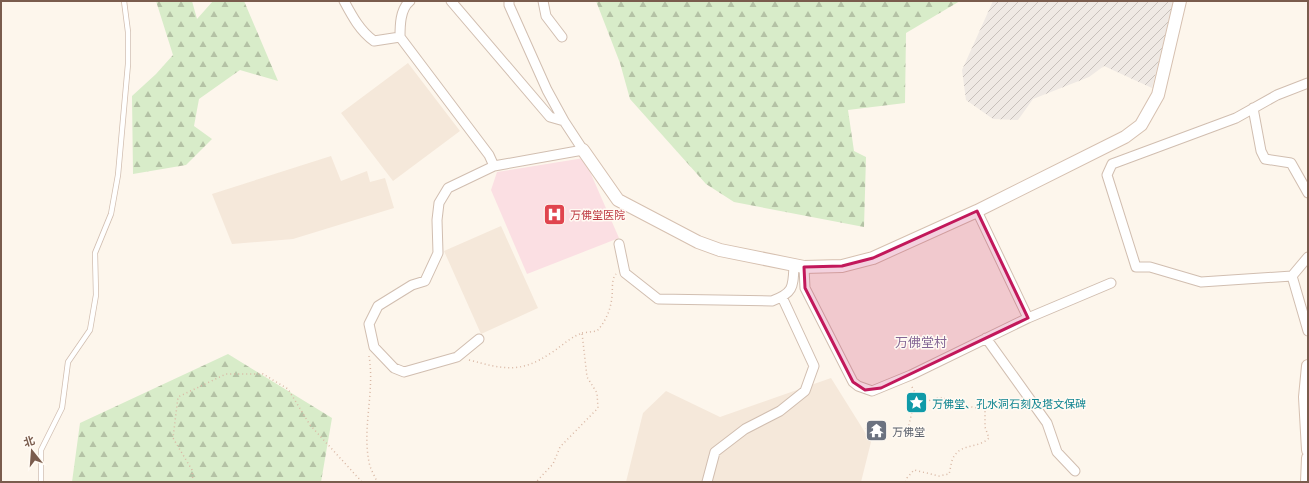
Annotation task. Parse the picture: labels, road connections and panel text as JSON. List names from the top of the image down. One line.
{"districts":["万佛堂村"],"places":{"hospital":["万佛堂医院"],"place":["万佛堂、孔水洞石刻及塔文保碑"],"temple":["万佛堂"]},"north":"top"}
